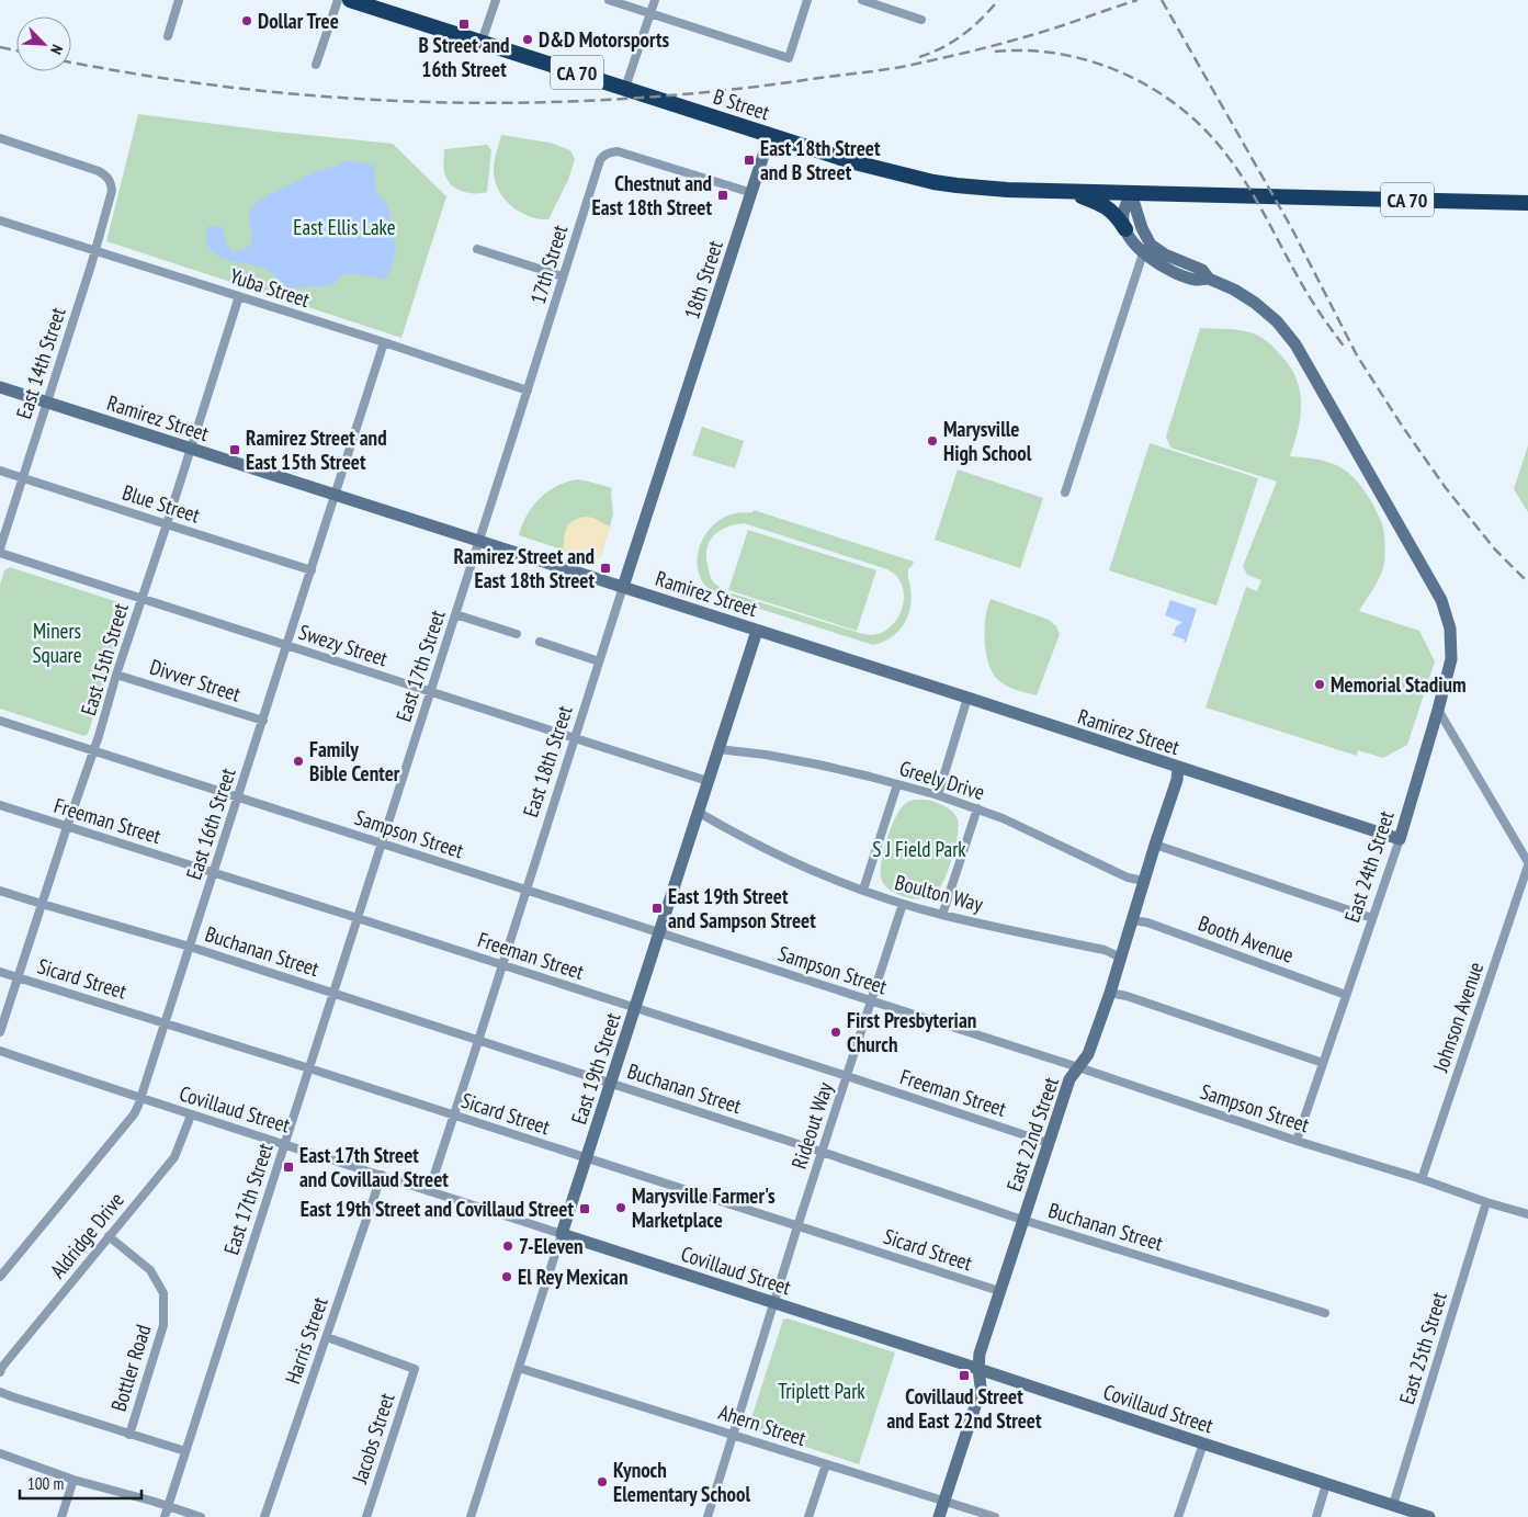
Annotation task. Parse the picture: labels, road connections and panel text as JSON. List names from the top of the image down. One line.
{"streets":{"highway":["CA 70","B Street"],"street":["17th Street","18th Street","Yuba Street","East 14th Street","Ramirez Street","Blue Street","Swezy Street","East 15th Street","East 17th Street","Divver Street","East 18th Street","Greely Drive","Freeman Street","East 16th Street","Sampson Street","East 24th Street","Boulton Way","Booth Avenue","Buchanan Street","Sicard Street","Johnson Avenue","East 19th Street","Covillaud Street","Rideout Way","East 22nd Street","Aldridge Drive","Harris Street","East 25th Street","Bottler Road","Ahern Street","Jacobs Street"]},"crossings":[["CA 70","B Street"],["B Street","18th Street"],["17th Street","18th Street"],["17th Street","Yuba Street"],["17th Street","East 17th Street"],["18th Street","East 18th Street"],["Yuba Street","East 14th Street"],["Yuba Street","East 15th Street"],["Yuba Street","East 17th Street"],["Yuba Street","East 16th Street"],["East 14th Street","Ramirez Street"],["East 14th Street","Blue Street"],["Ramirez Street","East 15th Street"],["Ramirez Street","East 17th Street"],["Ramirez Street","East 18th Street"],["Ramirez Street","East 16th Street"],["Ramirez Street","East 24th Street"],["Ramirez Street","East 19th Street"],["Ramirez Street","East 22nd Street"],["Blue Street","East 15th Street"],["Blue Street","East 16th Street"],["Swezy Street","East 15th Street"],["Swezy Street","East 17th Street"],["Swezy Street","East 18th Street"],["Swezy Street","East 16th Street"],["Swezy Street","East 19th Street"],["East 15th Street","Divver Street"],["East 15th Street","Freeman Street"],["East 15th Street","Sampson Street"],["East 15th Street","Buchanan Street"],["East 15th Street","Sicard Street"],["East 17th Street","Freeman Street"],["East 17th Street","Sampson Street"],["East 17th Street","Buchanan Street"],["East 17th Street","Sicard Street"],["East 17th Street","Covillaud Street"],["Divver Street","East 16th Street"],["East 18th Street","Freeman Street"],["East 18th Street","Sampson Street"],["East 18th Street","Buchanan Street"],["East 18th Street","Sicard Street"],["East 18th Street","Covillaud Street"],["Greely Drive","East 19th Street"],["Greely Drive","East 22nd Street"],["Freeman Street","East 16th Street"],["Freeman Street","East 19th Street"],["Freeman Street","Rideout Way"],["Freeman Street","East 22nd Street"],["East 16th Street","Sampson Street"],["East 16th Street","Buchanan Street"],["East 16th Street","Sicard Street"],["East 16th Street","Covillaud Street"],["Sampson Street","East 24th Street"],["Sampson Street","Johnson Avenue"],["Sampson Street","East 19th Street"],["Sampson Street","Rideout Way"],["Sampson Street","East 22nd Street"],["Sampson Street","East 25th Street"],["East 24th Street","Booth Avenue"],["Boulton Way","East 19th Street"],["Boulton Way","Rideout Way"],["Boulton Way","East 22nd Street"],["Booth Avenue","East 22nd Street"],["Buchanan Street","East 19th Street"],["Buchanan Street","Rideout Way"],["Buchanan Street","East 22nd Street"],["Sicard Street","East 19th Street"],["Sicard Street","Rideout Way"],["Sicard Street","East 22nd Street"],["East 19th Street","Covillaud Street"],["East 19th Street","Ahern Street"],["Covillaud Street","Rideout Way"],["Covillaud Street","East 22nd Street"],["Covillaud Street","Aldridge Drive"],["Covillaud Street","Harris Street"],["Covillaud Street","East 25th Street"],["Rideout Way","Ahern Street"],["East 22nd Street","Ahern Street"],["Aldridge Drive","Bottler Road"],["Harris Street","Jacobs Street"]],"parks":["East Ellis Lake","Miners Square","S J Field Park","Triplett Park"],"places":{"other":["Dollar Tree","D&D Motorsports","Marysville High School","Memorial Stadium","Family Bible Center","First Presbyterian Church","Marysville Farmer's Marketplace","7-Eleven","El Rey Mexican","Kynoch Elementary School"],"transit":["B Street and 16th Street","East 18th Street and B Street","Chestnut and East 18th Street","Ramirez Street and East 15th Street","Ramirez Street and East 18th Street","East 19th Street and Sampson Street","East 17th Street and Covillaud Street","East 19th Street and Covillaud Street","Covillaud Street and East 22nd Street"]},"scale_bar":"100 m","north":"bottom right"}
